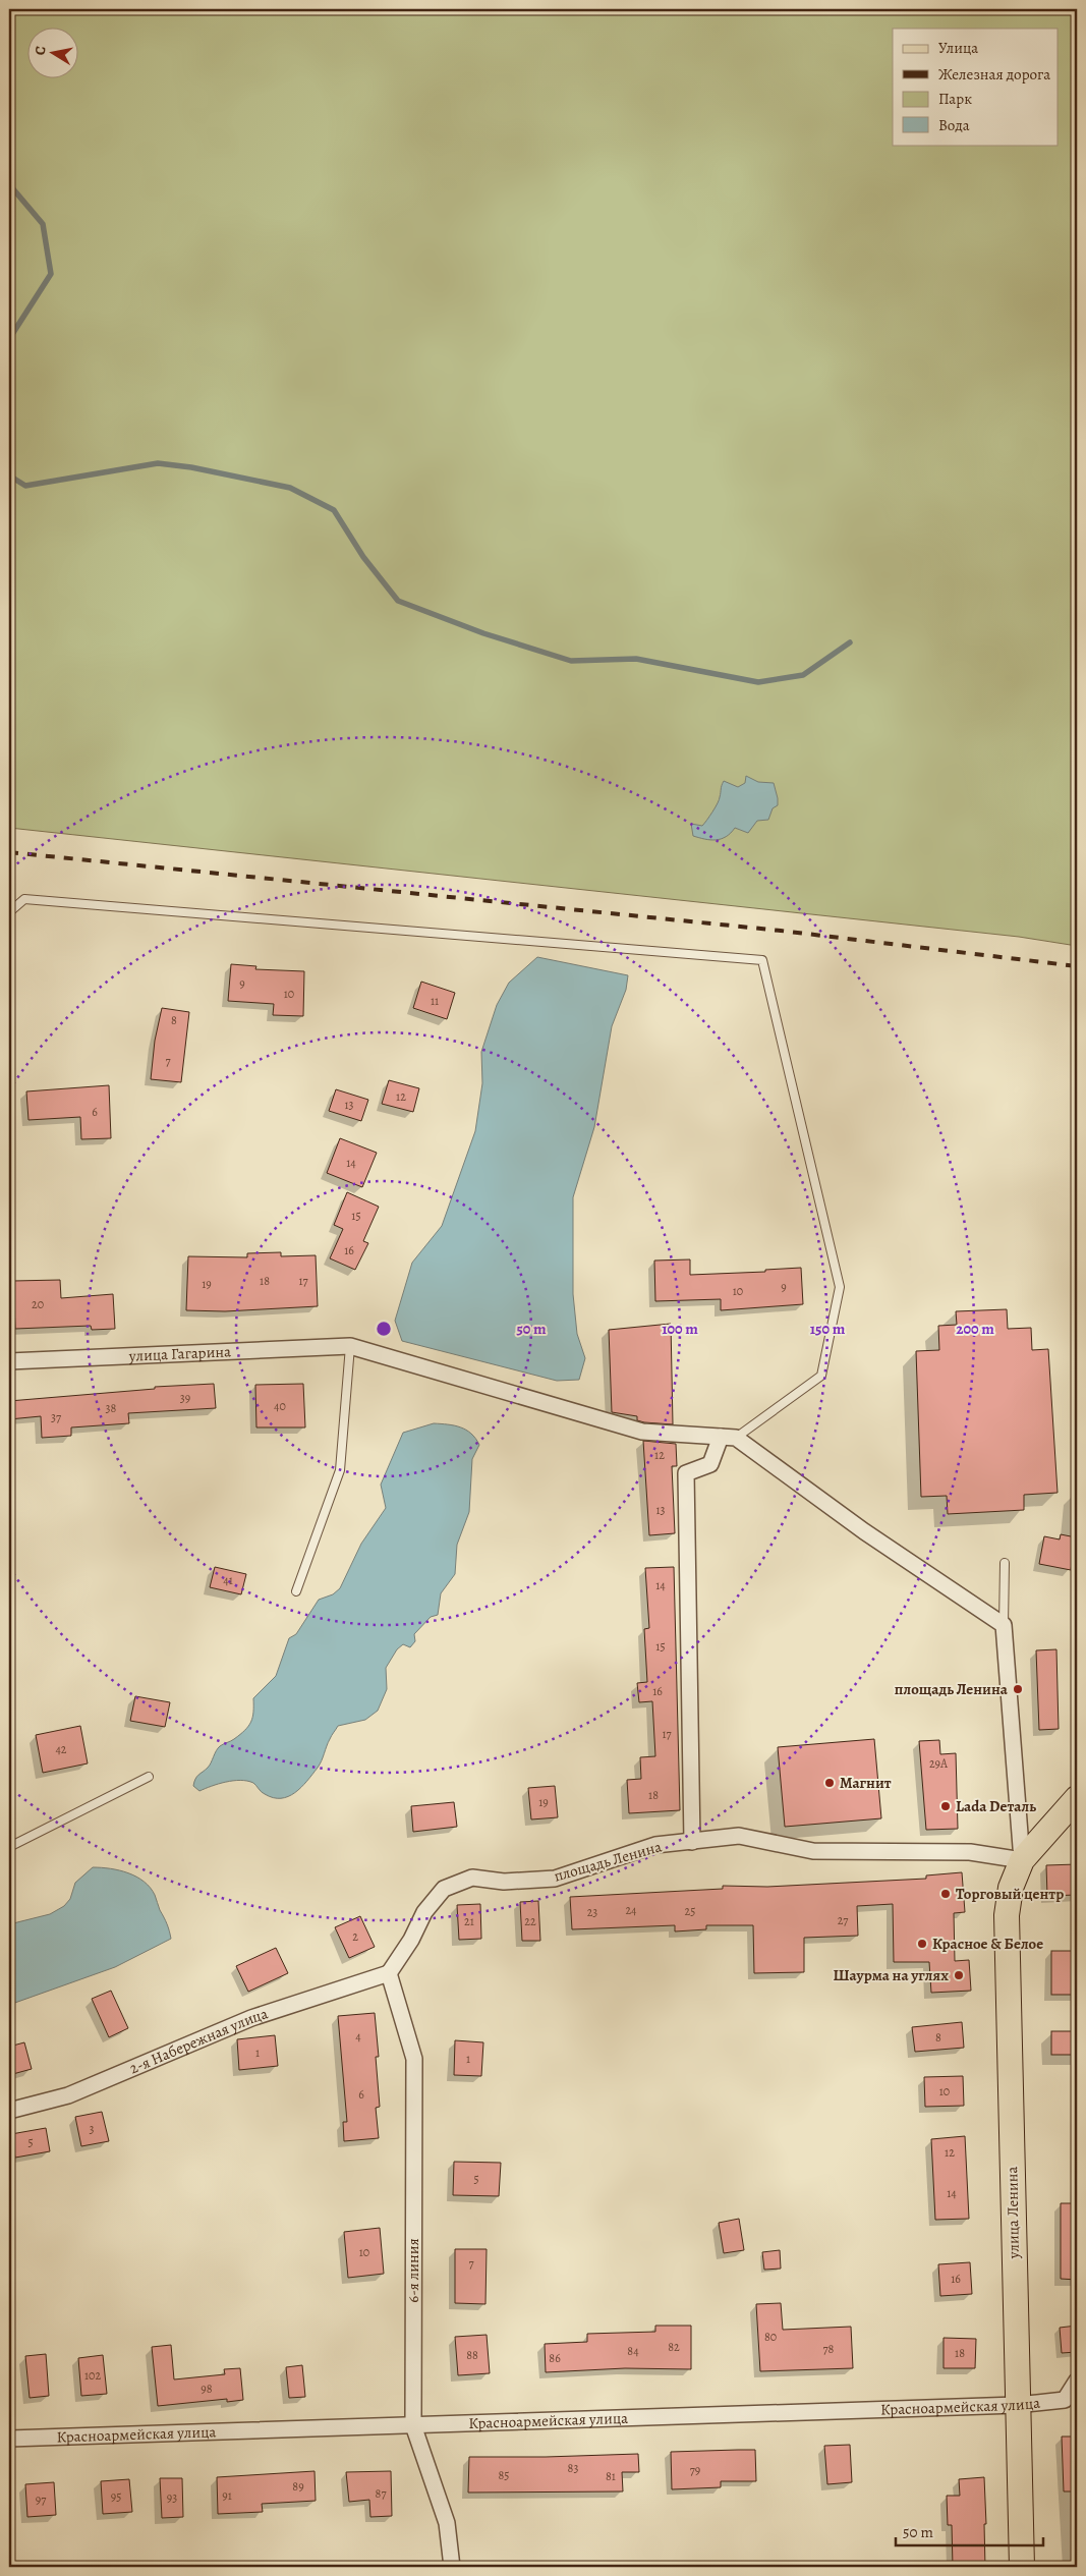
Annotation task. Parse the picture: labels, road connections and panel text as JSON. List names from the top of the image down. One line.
{"streets":{"main road":["улица Ленина"],"street":["улица Гагарина","площадь Ленина","2-я Набережная улица","6-я линия","Красноармейская улица"]},"crossings":[["площадь Ленина","2-я Набережная улица"],["площадь Ленина","улица Ленина"],["площадь Ленина","6-я линия"],["2-я Набережная улица","6-я линия"],["улица Ленина","Красноармейская улица"],["6-я линия","Красноармейская улица"]],"places":["площадь Ленина","Магнит","Lada Dеталь","Торговый центр","Красное & Белое","Шаурма на углях"],"house_numbers":["9","10","11","8","7","12","13","6","14","15","16","18","17","19","9","10","20","39","40","38","37","12","13","41","14","15","16","17","42","29А","18","19","24","25","23","27","21","22","2","4","8","1","1","10","6","3","5","12","5","14","10","7","16","80","82","78","84","18","88","86","102","98","83","79","85","81","89","87","91","95","93","97"],"legend":["Улица","Железная дорога","Парк","Вода"],"scale_bar":"50 m","north":"left","rings":["50 m","100 m","150 m","200 m"]}
